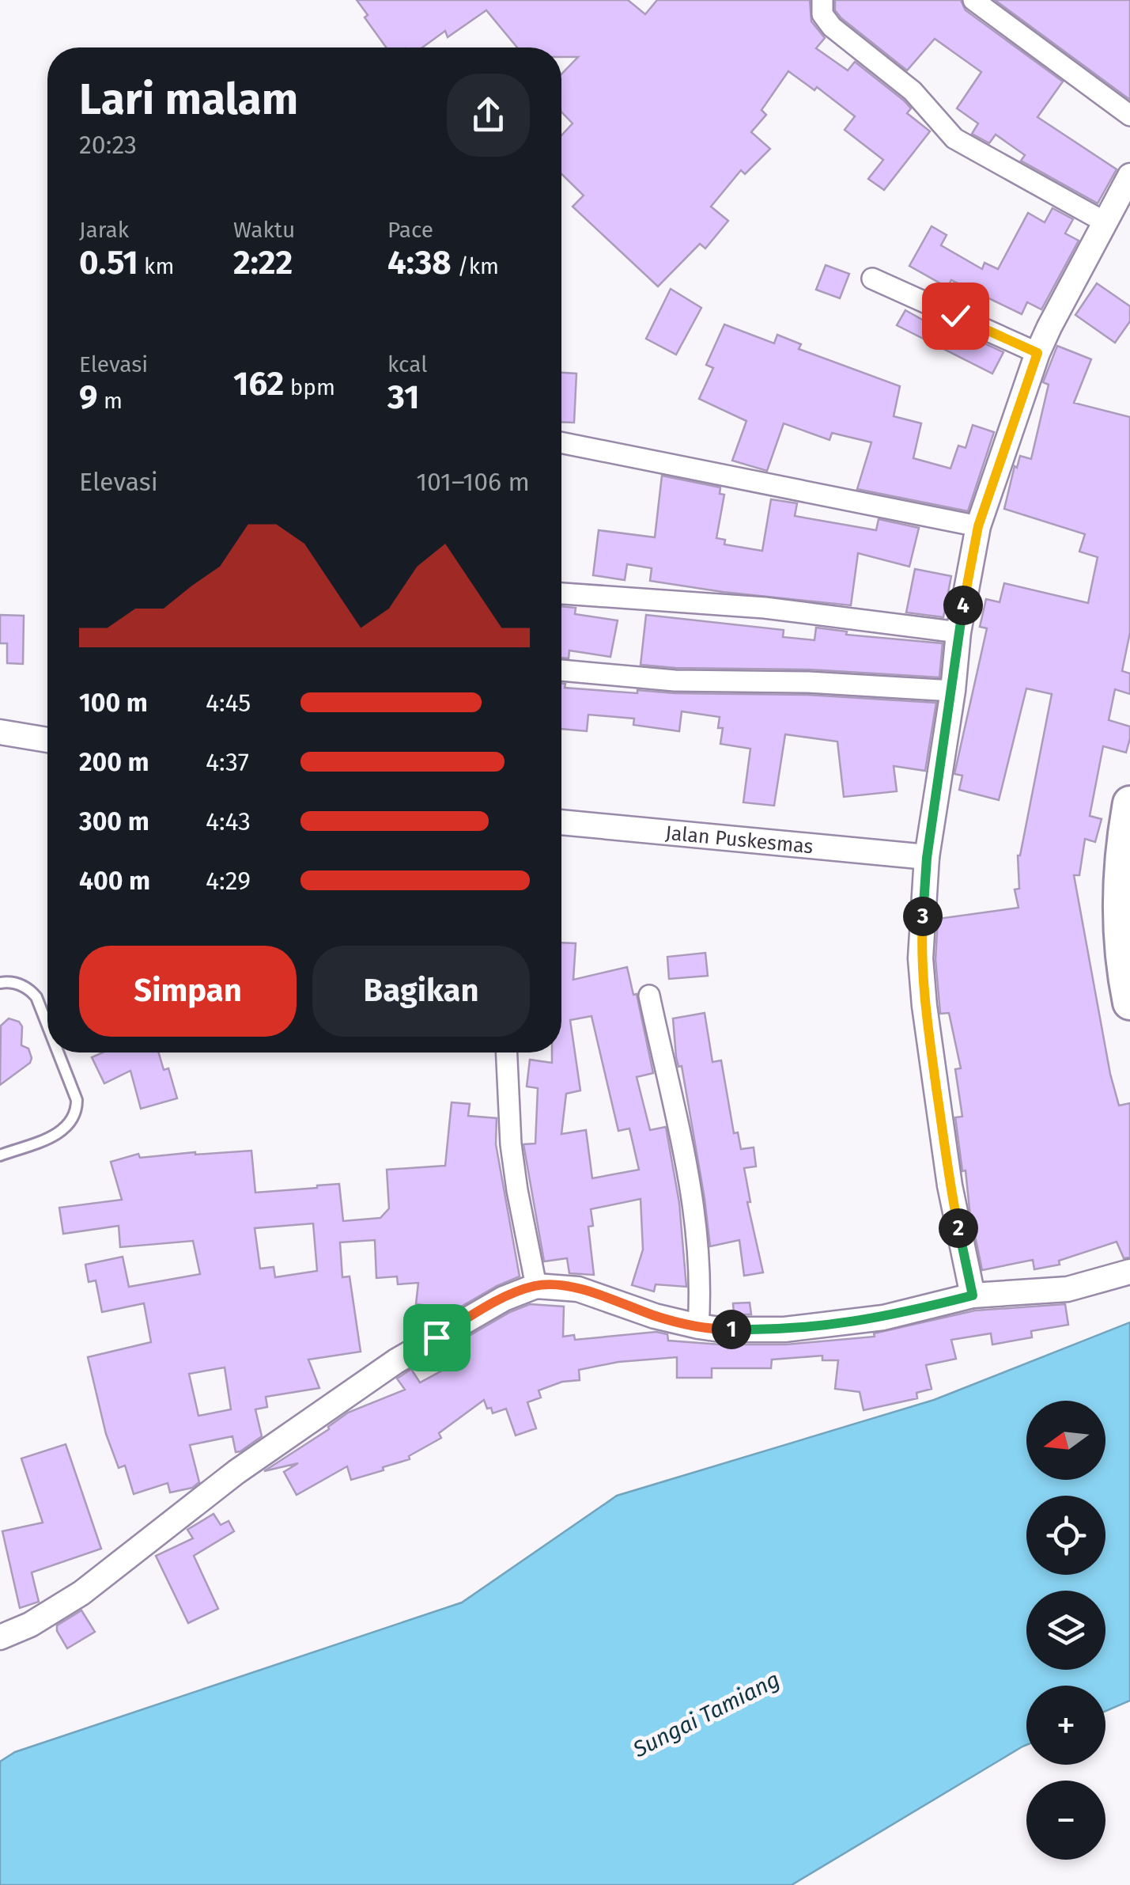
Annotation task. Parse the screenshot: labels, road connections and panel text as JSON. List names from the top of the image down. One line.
{"streets":{"street":["Jalan Puskesmas"]},"water":["Sungai Tamiang"],"north":"left","page":{"heading":["Lari malam","20:23"],"stats":[["Jarak","0.51 km"],["Waktu","2:22"],["Pace","4:38 /km"],["Elevasi","9 m"],["162 bpm"],["kcal","31"]],"chart":["Elevasi","101–106 m"],"pins":["4","3","2","1"],"list":[{"name":"100 m","note":"4:45"},{"name":"200 m","note":"4:37"},{"name":"300 m","note":"4:43"},{"name":"400 m","note":"4:29"}],"buttons":["Simpan","Bagikan"],"map_buttons":["+","−"]}}
